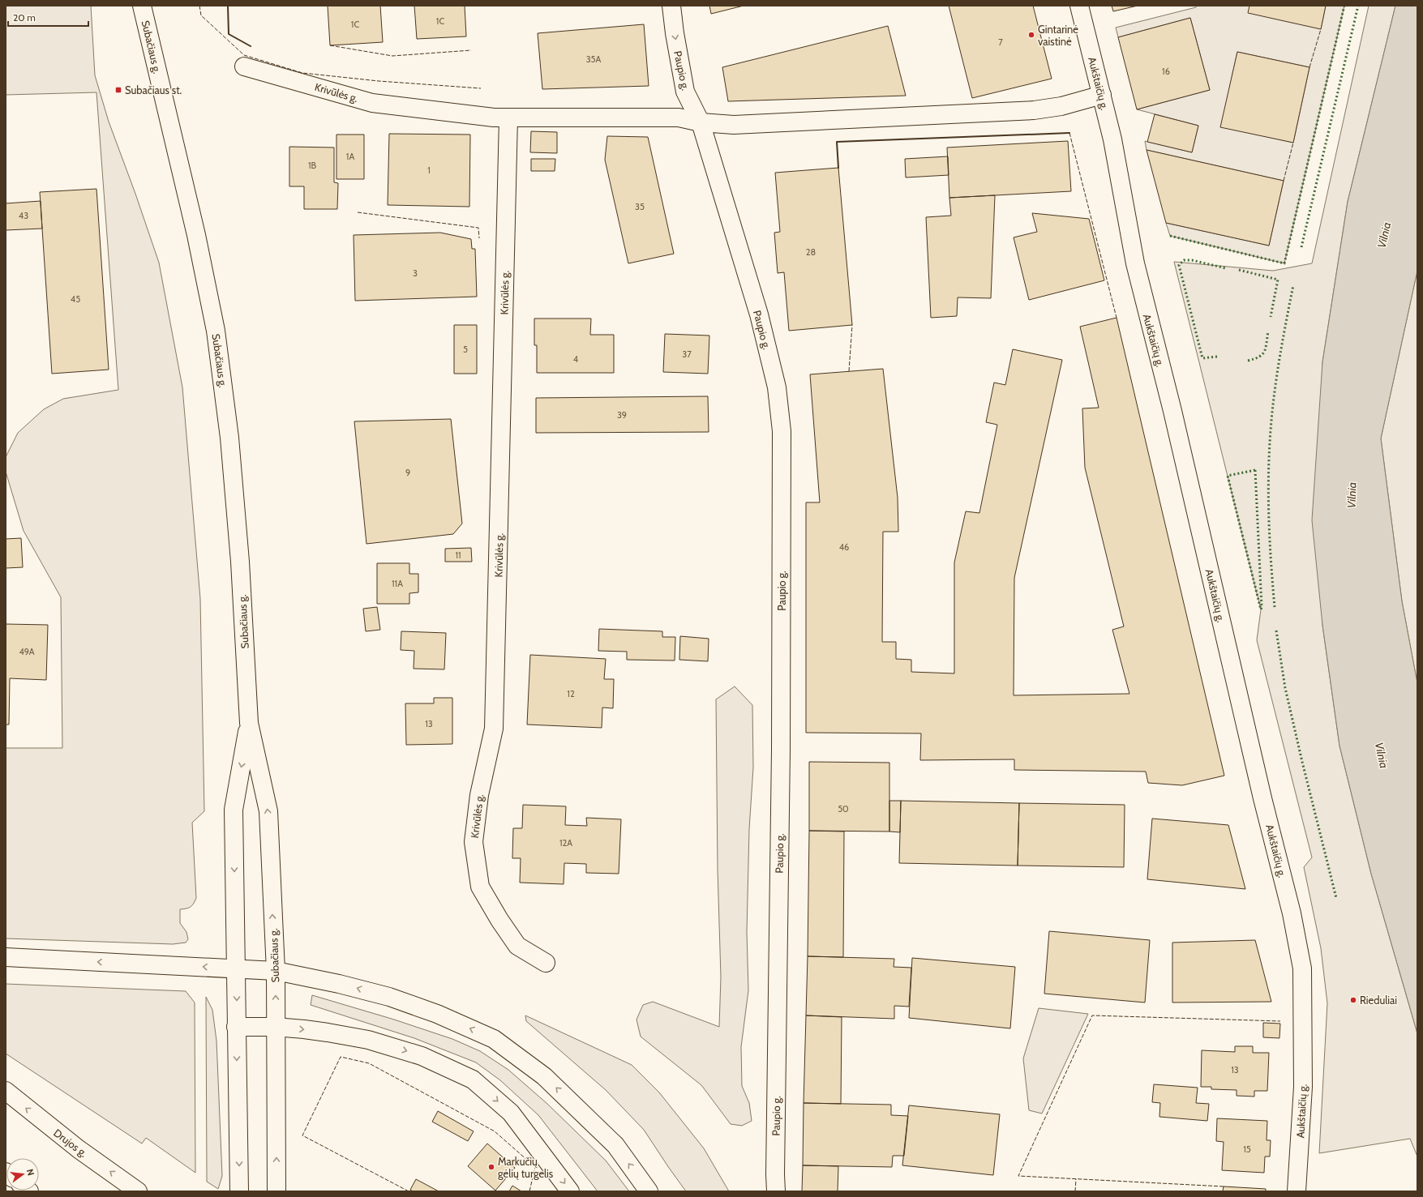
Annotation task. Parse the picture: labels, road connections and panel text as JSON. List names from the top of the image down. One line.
{"streets":{"street":["Subačiaus g.","Paupio g.","Aukštaičių g.","Krivūlės g.","Drujos g."]},"crossings":[["Paupio g.","Krivūlės g."],["Aukštaičių g.","Krivūlės g."]],"one_way":["Drujos g."],"water":["Vilnia"],"places":{"other":["Gintarinė vaistinė","Rieduliai","Markučių gėlių turgelis"],"transit":["Subačiaus st."]},"house_numbers":["1C","1C","7","35A","16","1A","1B","1","35","43","28","3","45","5","37","4","39","9","46","11","11A","49A","12","13","50","12A","13","15"],"scale_bar":"20 m","north":"right"}
